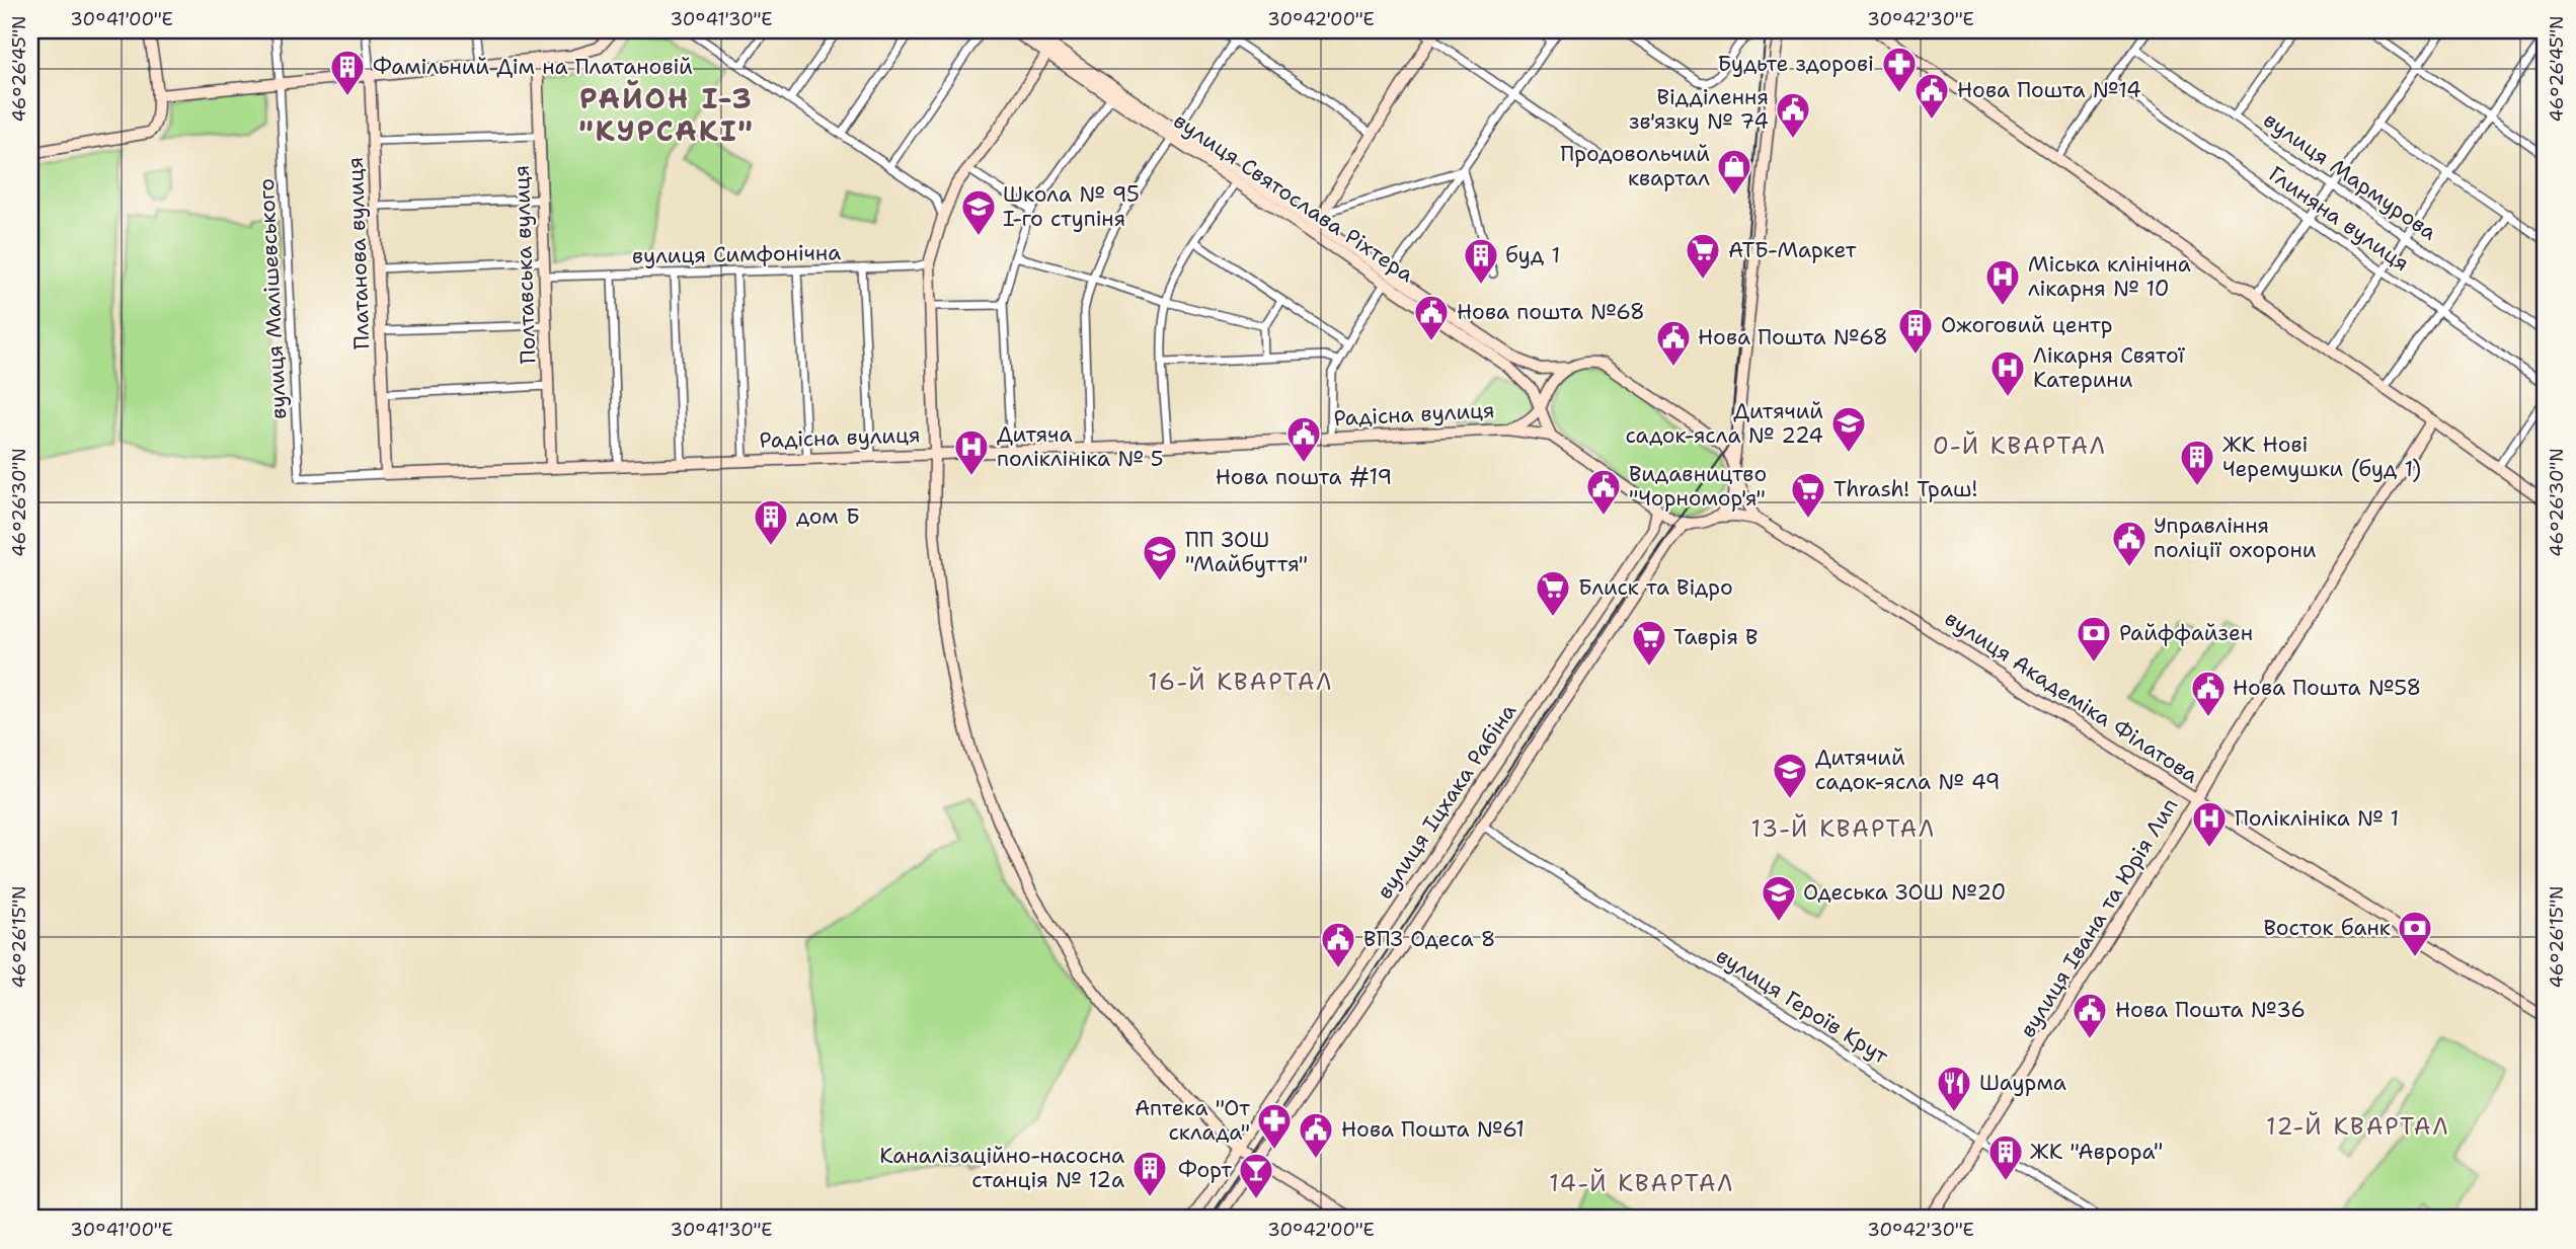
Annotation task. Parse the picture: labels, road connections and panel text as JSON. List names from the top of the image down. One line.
{"streets":{"street":["вулиця Мармурова","вулиця Святослава Ріхтера","Глиняна вулиця","Платанова вулиця","вулиця Симфонічна","Полтавська вулиця","вулиця Малішевського","Радісна вулиця","вулиця Академіка Філатова","вулиця Іцхака Рабіна","вулиця Івана та Юрія Лип","вулиця Героїв Крут"]},"crossings":[["вулиця Святослава Ріхтера","Радісна вулиця"],["вулиця Святослава Ріхтера","вулиця Академіка Філатова"],["Платанова вулиця","вулиця Малішевського"],["Платанова вулиця","Радісна вулиця"],["вулиця Симфонічна","Полтавська вулиця"],["Полтавська вулиця","Радісна вулиця"],["вулиця Малішевського","Радісна вулиця"],["вулиця Академіка Філатова","вулиця Іцхака Рабіна"],["вулиця Академіка Філатова","вулиця Івана та Юрія Лип"],["вулиця Іцхака Рабіна","вулиця Героїв Крут"],["вулиця Івана та Юрія Лип","вулиця Героїв Крут"]],"districts":["РАЙОН І-3 \"КУРСАКІ\"","0-Й КВАРТАЛ","16-Й КВАРТАЛ","13-Й КВАРТАЛ","12-Й КВАРТАЛ","14-Й КВАРТАЛ"],"places":{"pharmacy":["Будьте здорові","Аптека \"От склада\""],"building":["Фамільний Дім на Платановій","буд 1","Ожоговий центр","ЖК Нові Черемушки (буд 1)","дом Б","ЖК \"Аврора\"","Каналізаційно-насосна станція № 12а"],"public building":["Нова Пошта №14","Відділення зв'язку № 74","Нова пошта №68","Нова Пошта №68","Нова пошта #19","Видавництво \"Чорномор'я\"","Управління поліції охорони","Нова Пошта №58","ВПЗ Одеса 8","Нова Пошта №36","Нова Пошта №61"],"shop":["Продовольчий квартал"],"school or university":["Школа № 95 І-го ступіня","Дитячий садок-ясла № 224","ПП ЗОШ \"Майбуття\"","Дитячий садок-ясла № 49","Одеська ЗОШ №20"],"supermarket":["АТБ-Маркет","Thrash! Траш!","Блиск та Відро","Таврія В"],"hospital":["Міська клінічна лікарня № 10","Лікарня Святої Катерини","Дитяча поліклініка № 5","Поліклініка № 1"],"bank":["Райффайзен","Восток банк"],"restaurant":["Шаурма"],"bar":["Форт"]},"coordinates":["30°41'00\"E","30°41'30\"E","30°42'00\"E","30°42'30\"E","46°26'45\"N","46°26'30\"N","46°26'15\"N"]}
